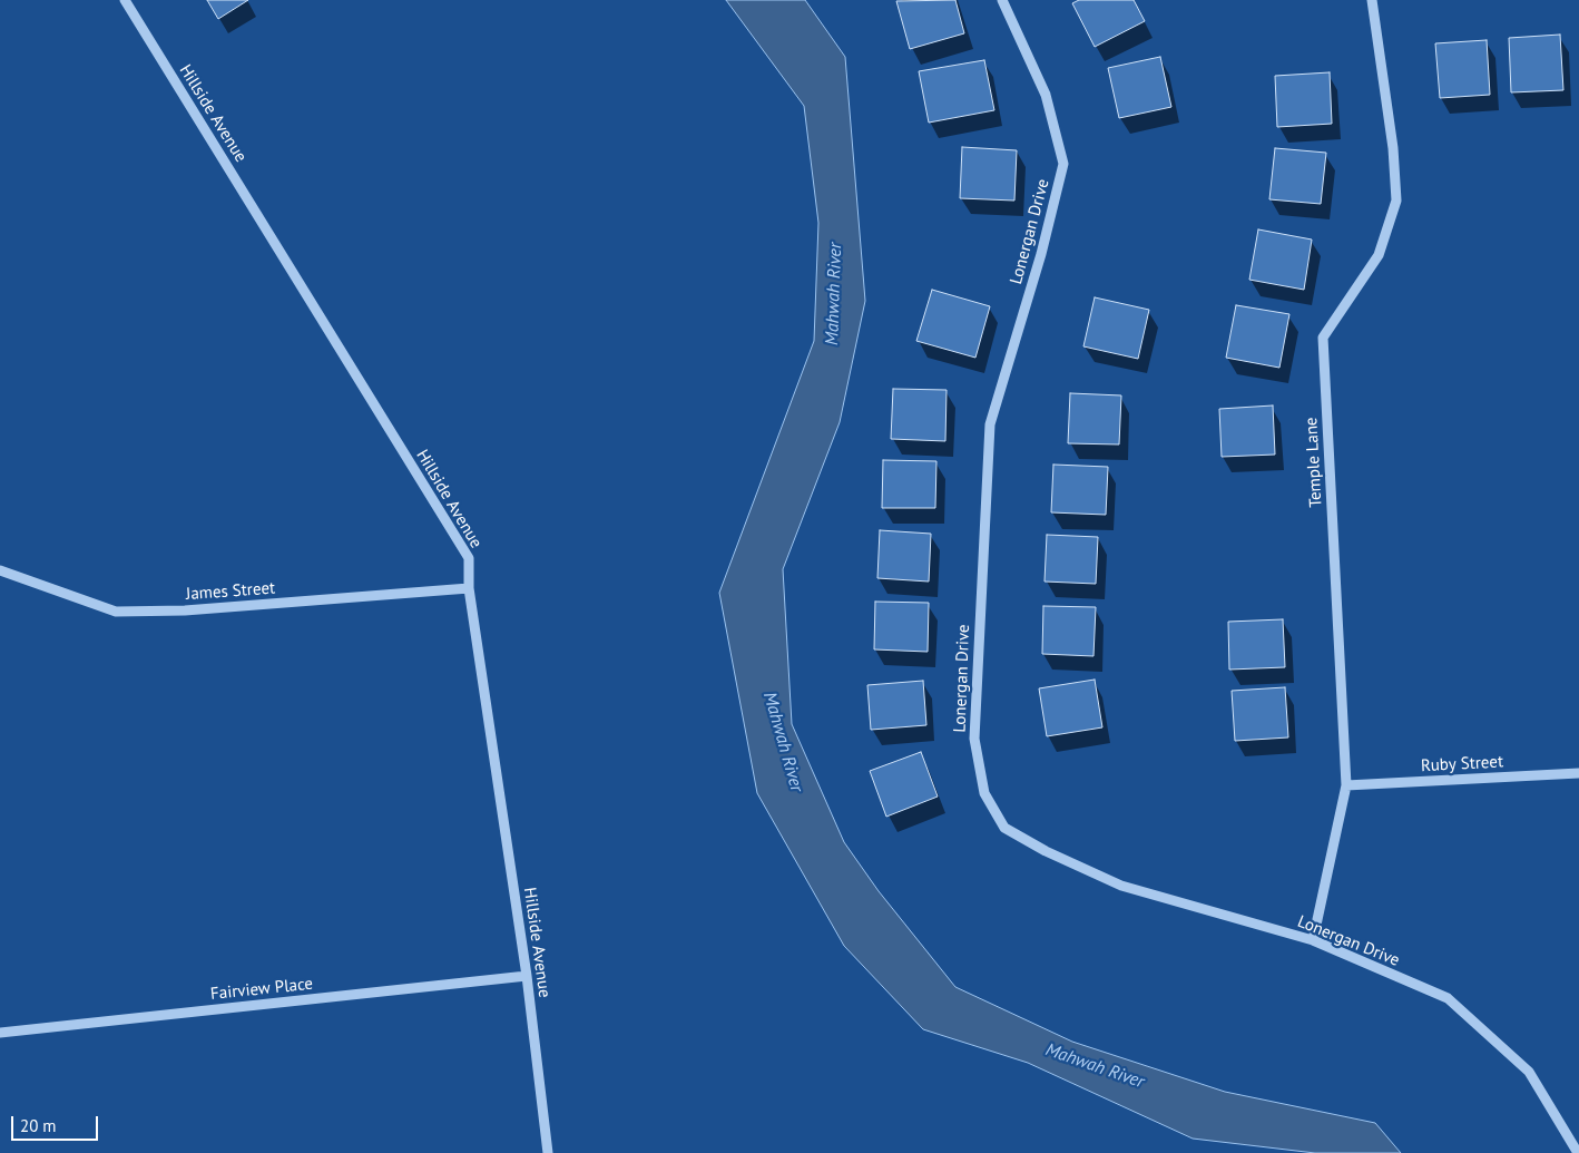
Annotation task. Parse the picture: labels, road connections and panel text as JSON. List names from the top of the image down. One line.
{"streets":{"street":["Hillside Avenue","Lonergan Drive","Temple Lane","James Street","Ruby Street","Fairview Place"]},"crossings":[["Hillside Avenue","James Street"],["Hillside Avenue","Fairview Place"],["Lonergan Drive","Temple Lane"],["Temple Lane","Ruby Street"]],"water":["Mahwah River"],"scale_bar":"20 m"}
